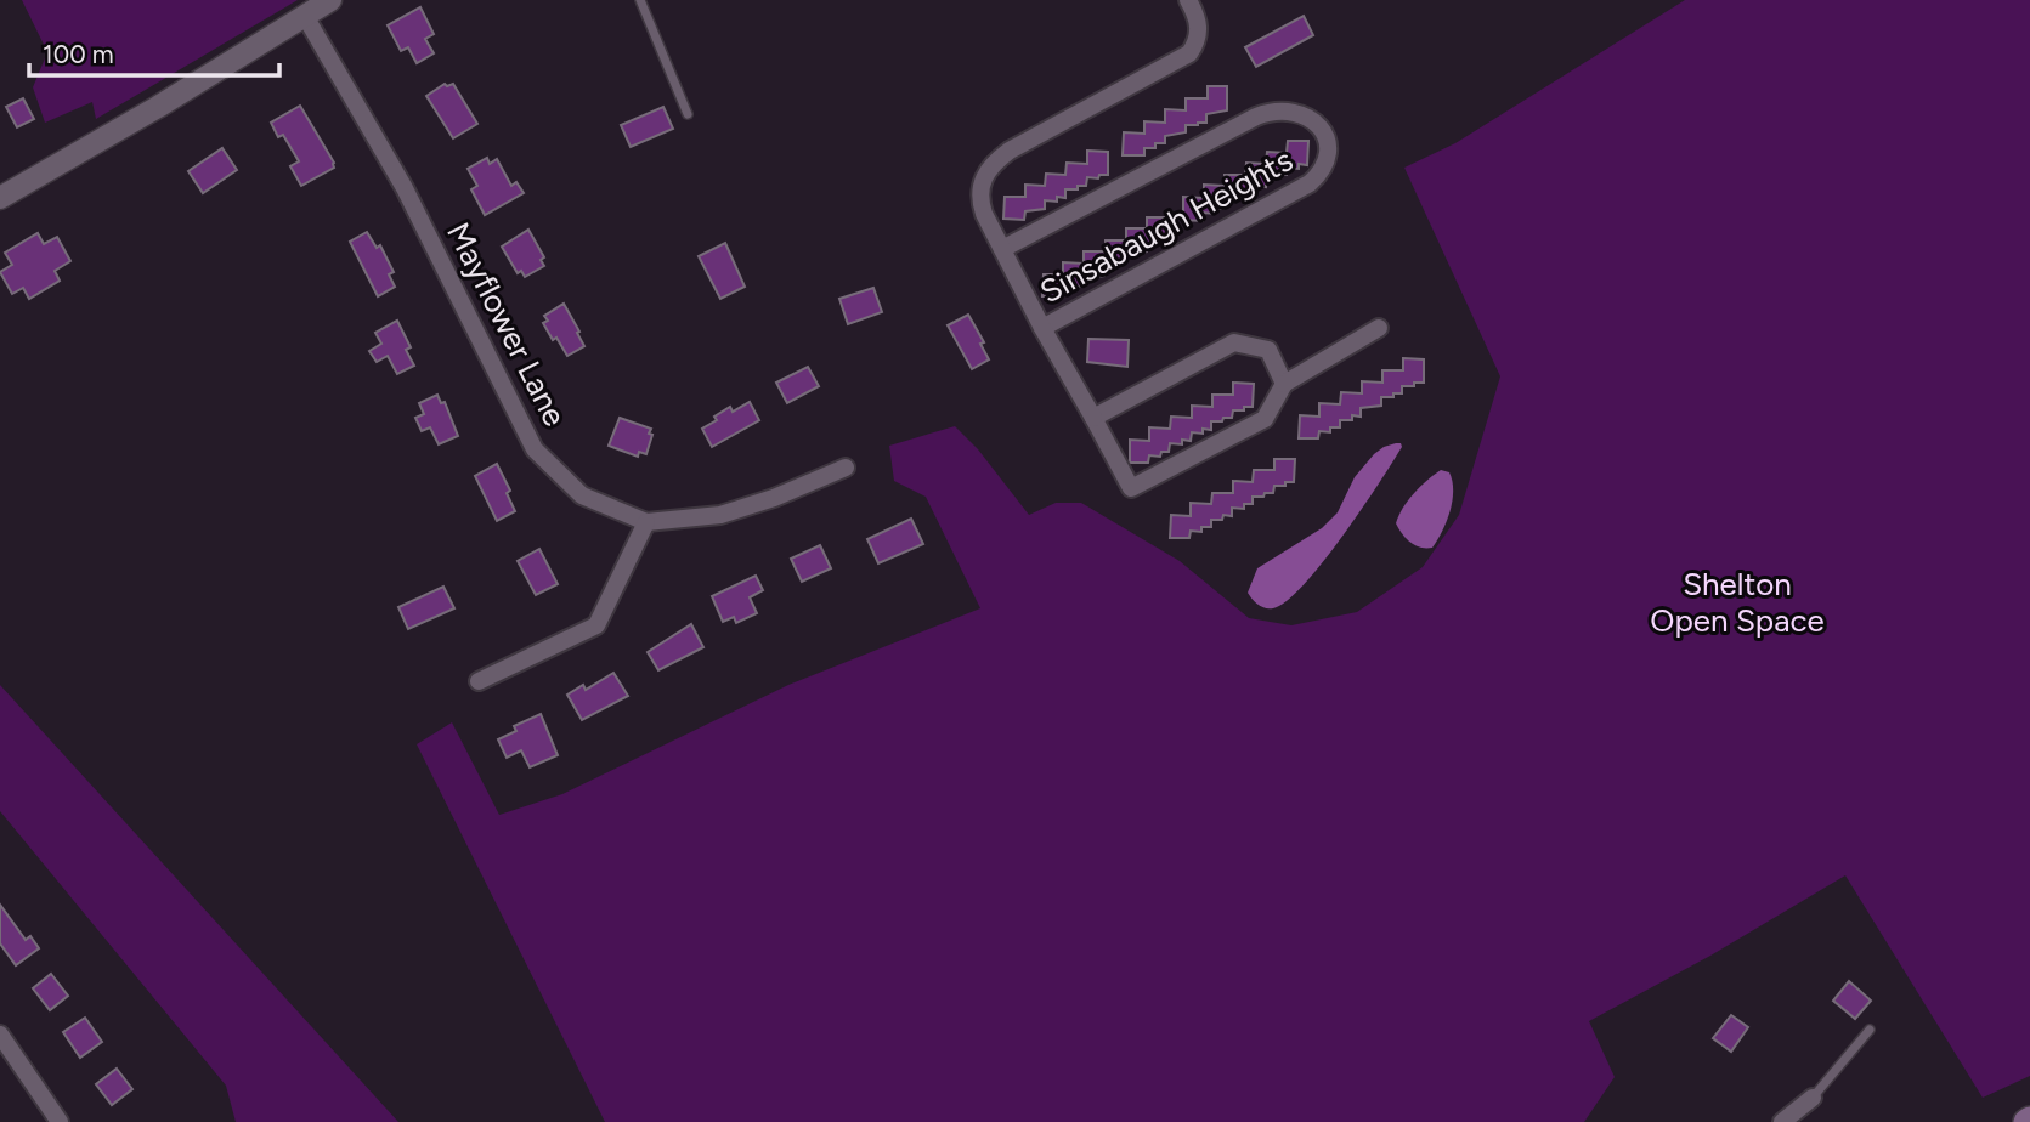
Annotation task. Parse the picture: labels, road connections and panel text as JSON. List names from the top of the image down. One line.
{"streets":{"street":["Sinsabaugh Heights","Mayflower Lane"]},"parks":["Shelton Open Space"],"scale_bar":"100 m"}
